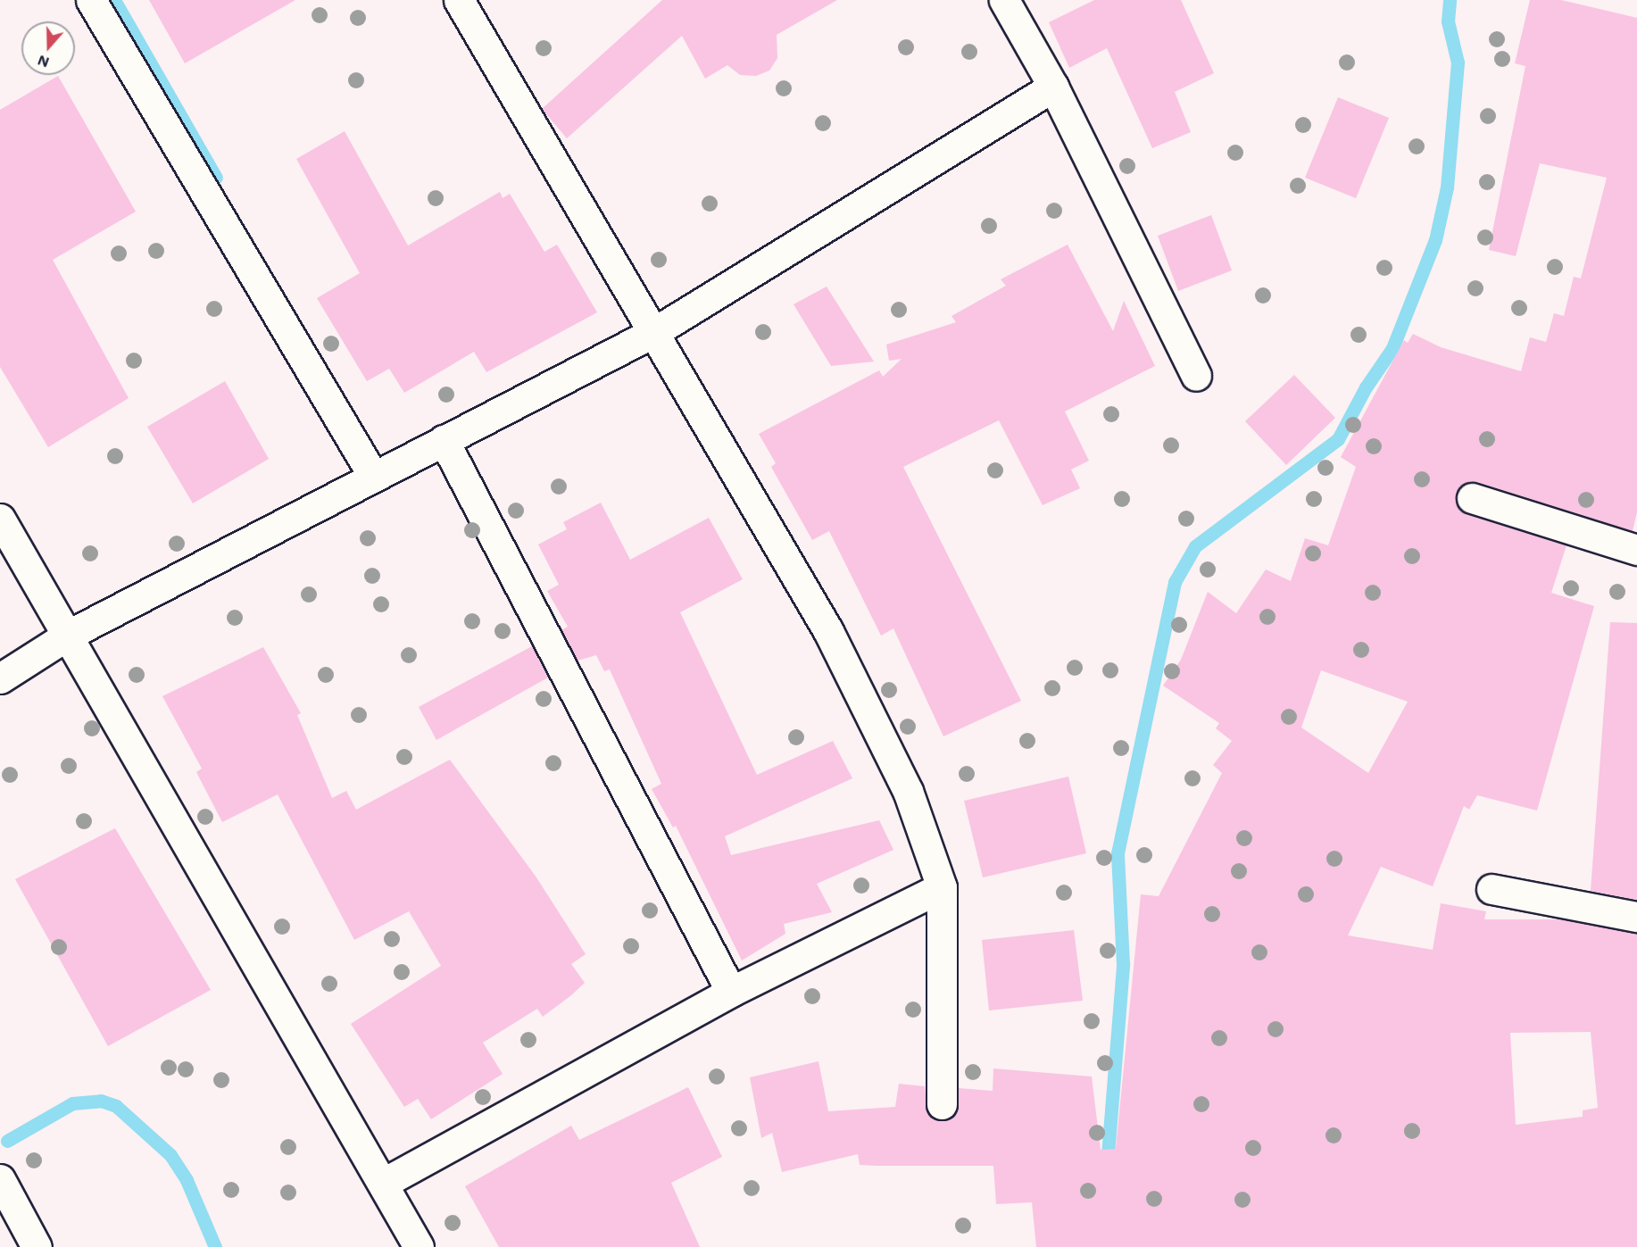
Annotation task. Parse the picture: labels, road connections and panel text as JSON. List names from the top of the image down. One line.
{"north":"bottom"}
